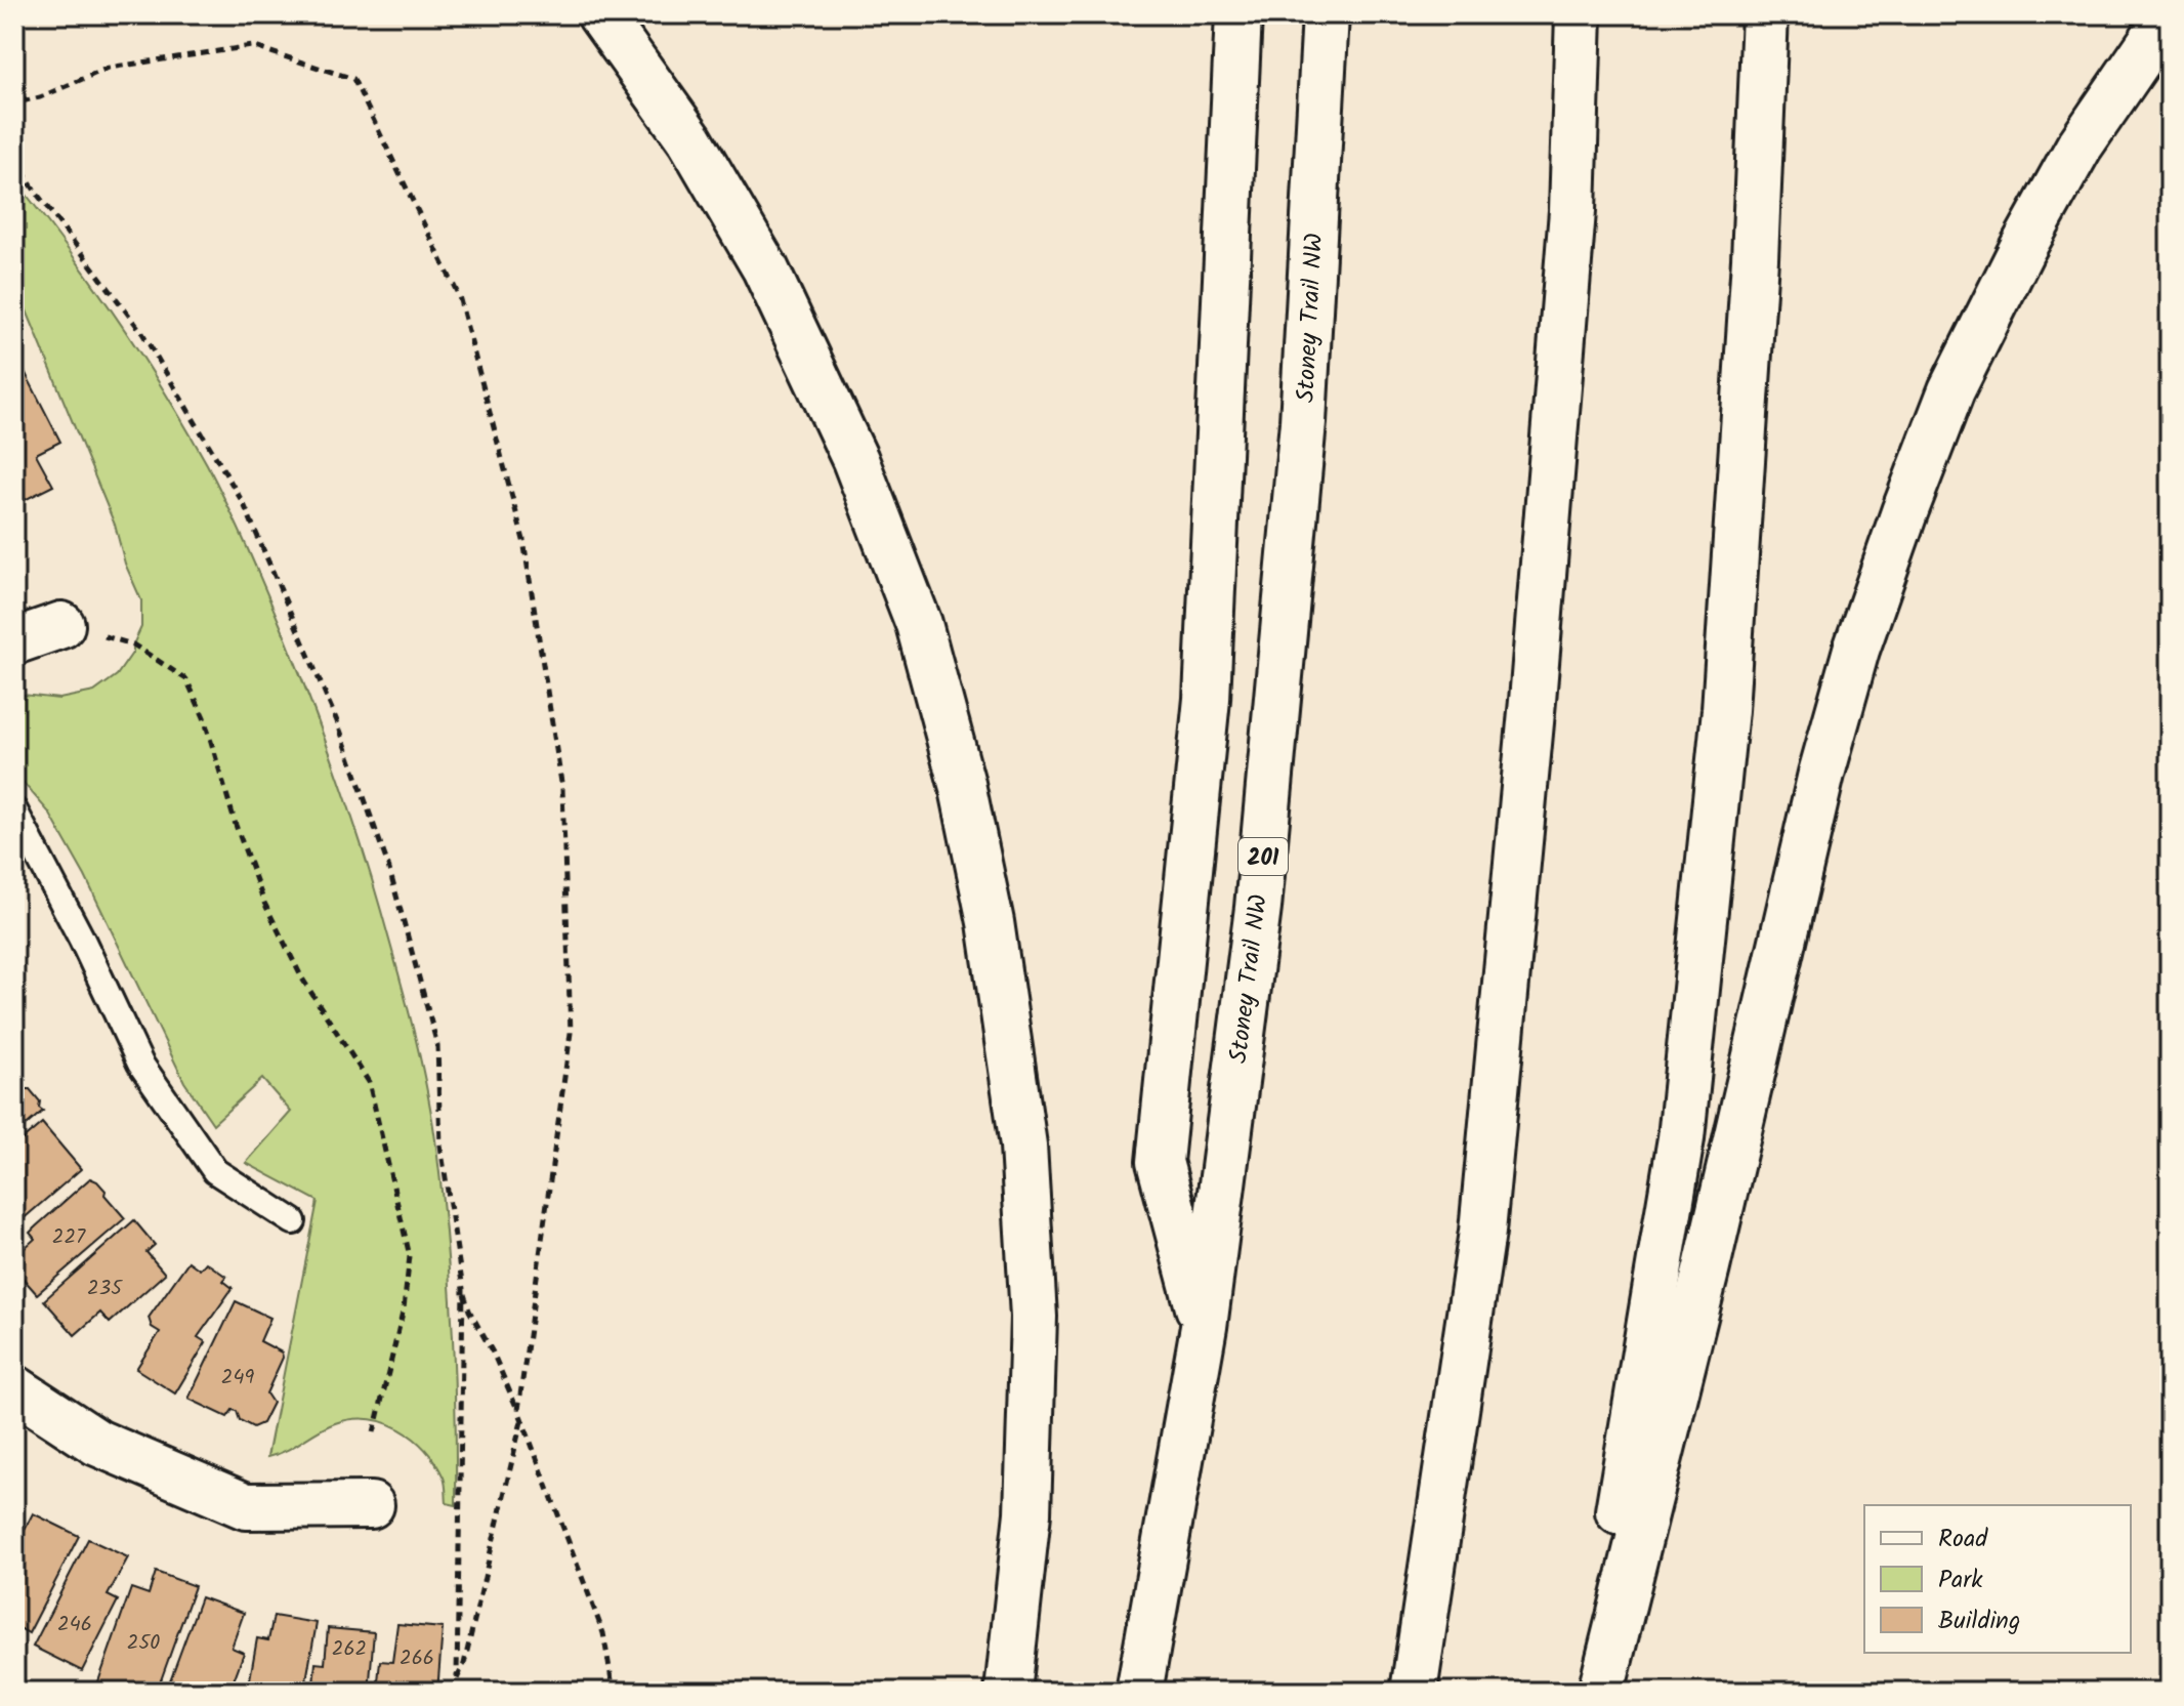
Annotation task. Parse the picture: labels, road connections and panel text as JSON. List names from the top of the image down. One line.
{"streets":{"main road":["Stoney Trail NW","201"]},"house_numbers":["227","235","249","246","250","262","266"],"legend":["Road","Park","Building"]}
